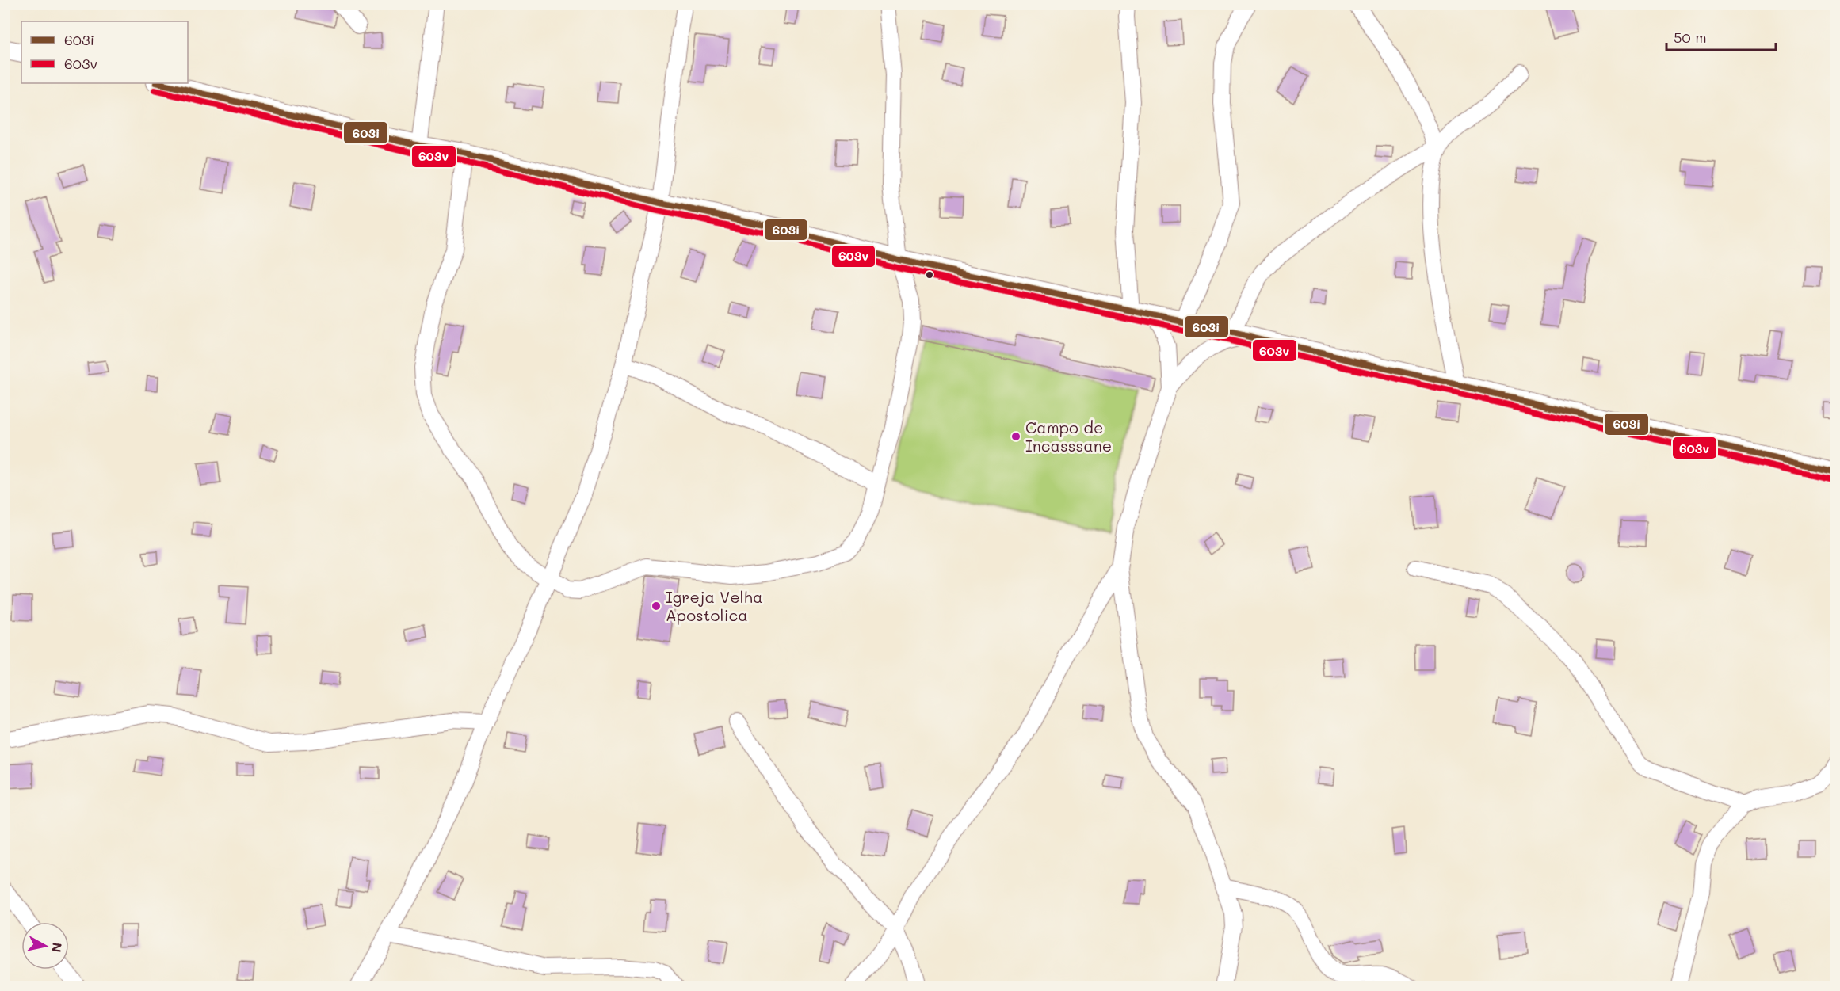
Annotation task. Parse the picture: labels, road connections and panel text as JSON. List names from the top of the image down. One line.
{"places":["Campo de Incasssane","Igreja Velha Apostolica"],"lines":["transit line 603i","transit line 603v"],"legend":["603i","603v"],"scale_bar":"50 m","north":"right"}
